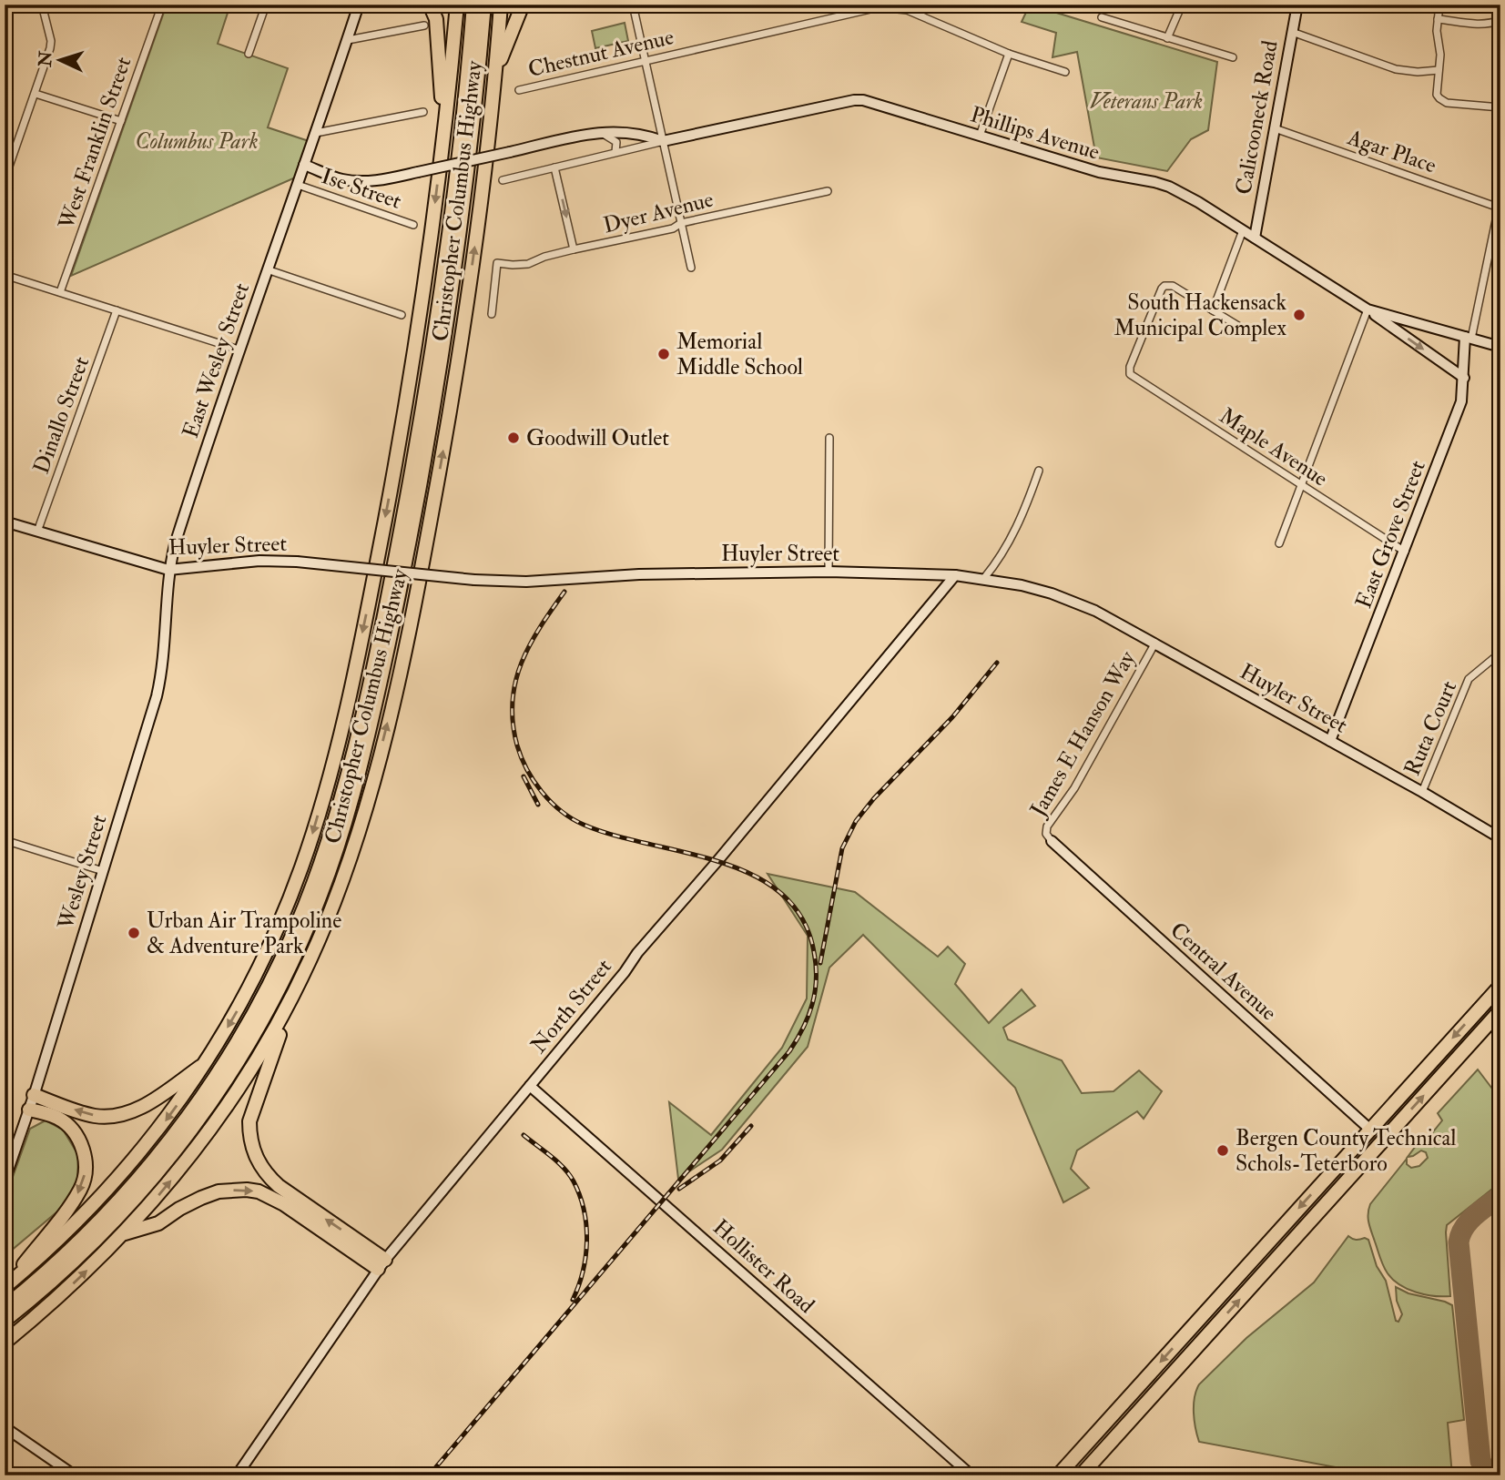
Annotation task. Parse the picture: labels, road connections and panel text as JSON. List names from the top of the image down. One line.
{"streets":{"highway":["Christopher Columbus Highway"],"street":["Chestnut Avenue","Calicooneck Road","Phillips Avenue","West Franklin Street","Agar Place","Ise Street","Dyer Avenue","East Wesley Street","Dinallo Street","Maple Avenue","East Grove Street","Huyler Street","Ruta Court","James E Hanson Way","Wesley Street","Central Avenue","North Street","Hollister Road"]},"crossings":[["Calicooneck Road","Phillips Avenue"],["Calicooneck Road","Agar Place"],["Phillips Avenue","East Wesley Street"],["Phillips Avenue","East Grove Street"],["Agar Place","East Grove Street"],["Ise Street","East Wesley Street"],["East Wesley Street","Huyler Street"],["East Wesley Street","Wesley Street"],["Dinallo Street","Huyler Street"],["Maple Avenue","East Grove Street"],["East Grove Street","Huyler Street"],["Huyler Street","Ruta Court"],["Huyler Street","James E Hanson Way"],["Huyler Street","Wesley Street"],["Huyler Street","North Street"],["James E Hanson Way","Central Avenue"],["North Street","Hollister Road"]],"parks":["Veterans Park","Columbus Park"],"places":["South Hackensack Municipal Complex","Memorial Middle School","Goodwill Outlet","Urban Air Trampoline & Adventure Park","Bergen County Technical Schols-Teterboro"],"north":"left"}
